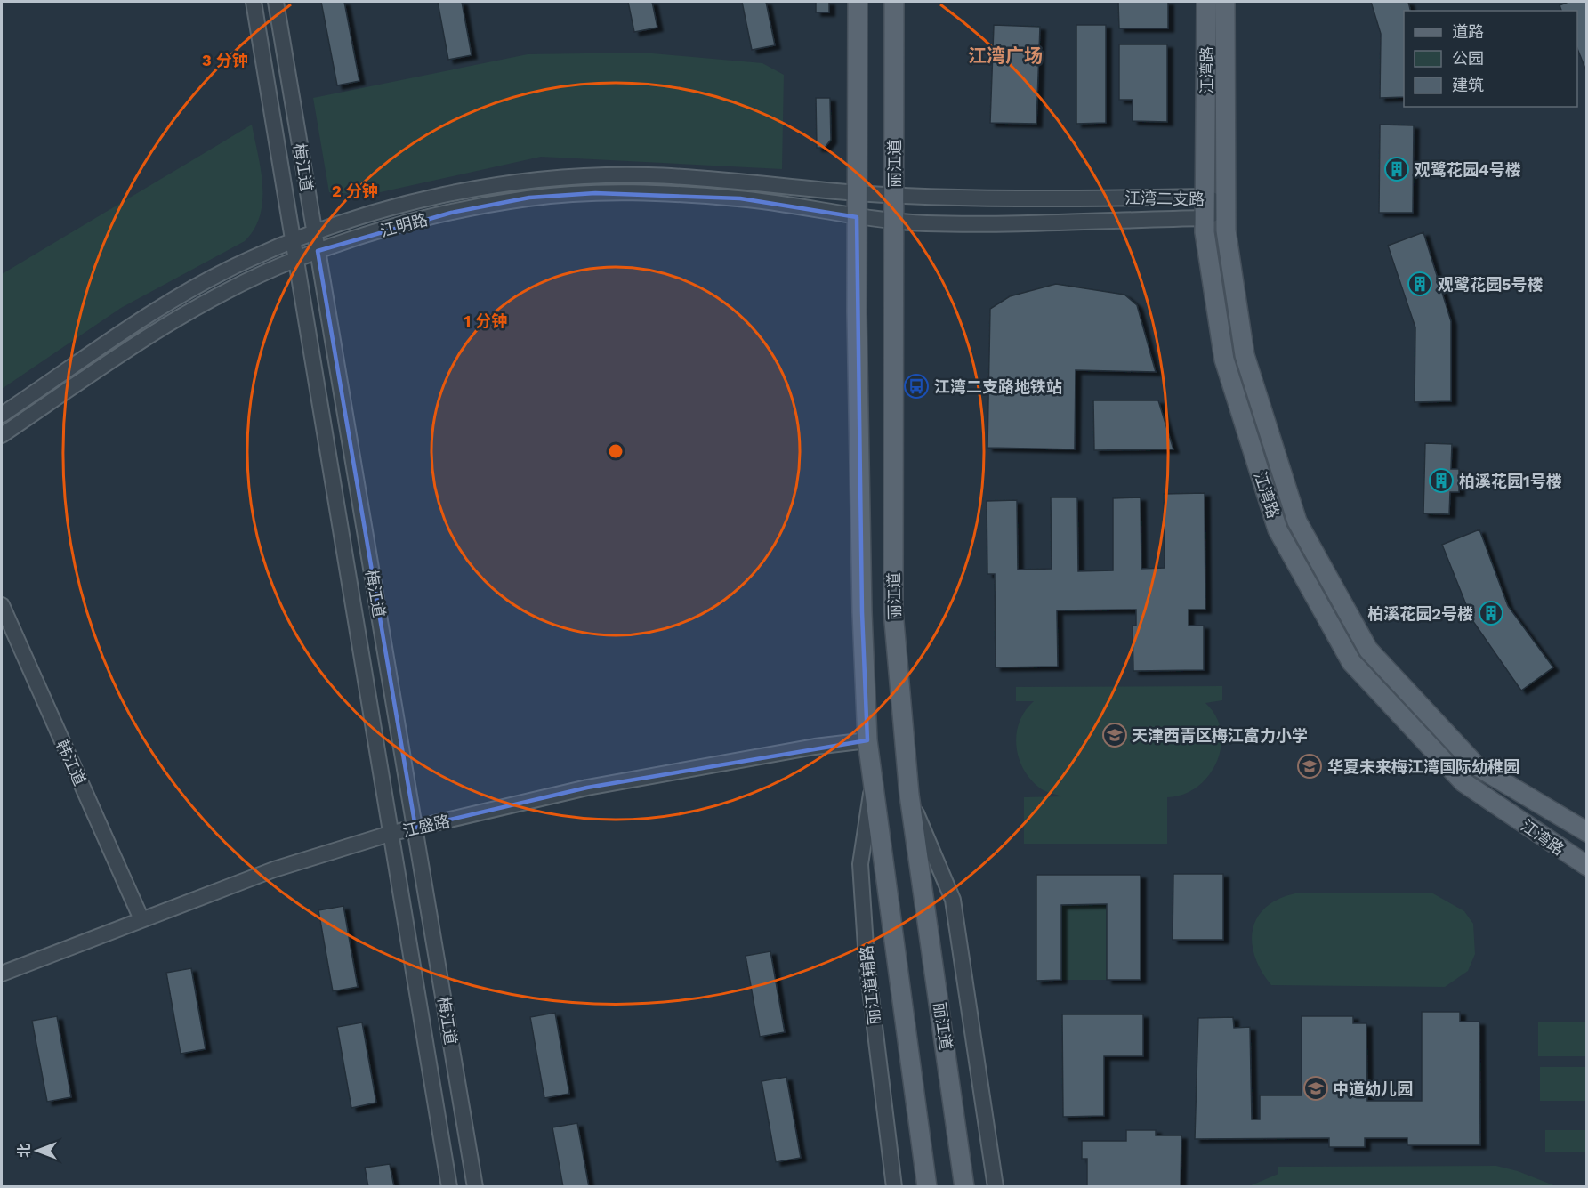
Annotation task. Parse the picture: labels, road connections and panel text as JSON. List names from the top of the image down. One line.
{"streets":{"main road":["江湾路","丽江道"],"street":["梅江道","江湾二支路","江明路","韩江道","江盛路","丽江道辅路"]},"crossings":[["江湾路","江湾二支路"],["丽江道","江湾二支路"],["丽江道","江明路"],["丽江道","江盛路"],["丽江道","丽江道辅路"],["梅江道","江明路"],["梅江道","江盛路"],["江湾二支路","江明路"],["韩江道","江盛路"]],"districts":["江湾广场"],"places":{"building":["观鹭花园4号楼","观鹭花园5号楼","柏溪花园1号楼","柏溪花园2号楼"],"bus stop":["江湾二支路地铁站"],"school or university":["天津西青区梅江富力小学","华夏未来梅江湾国际幼稚园","中道幼儿园"]},"legend":["道路","公园","建筑"],"north":"left","rings":["3 分钟","2 分钟","1 分钟"]}
